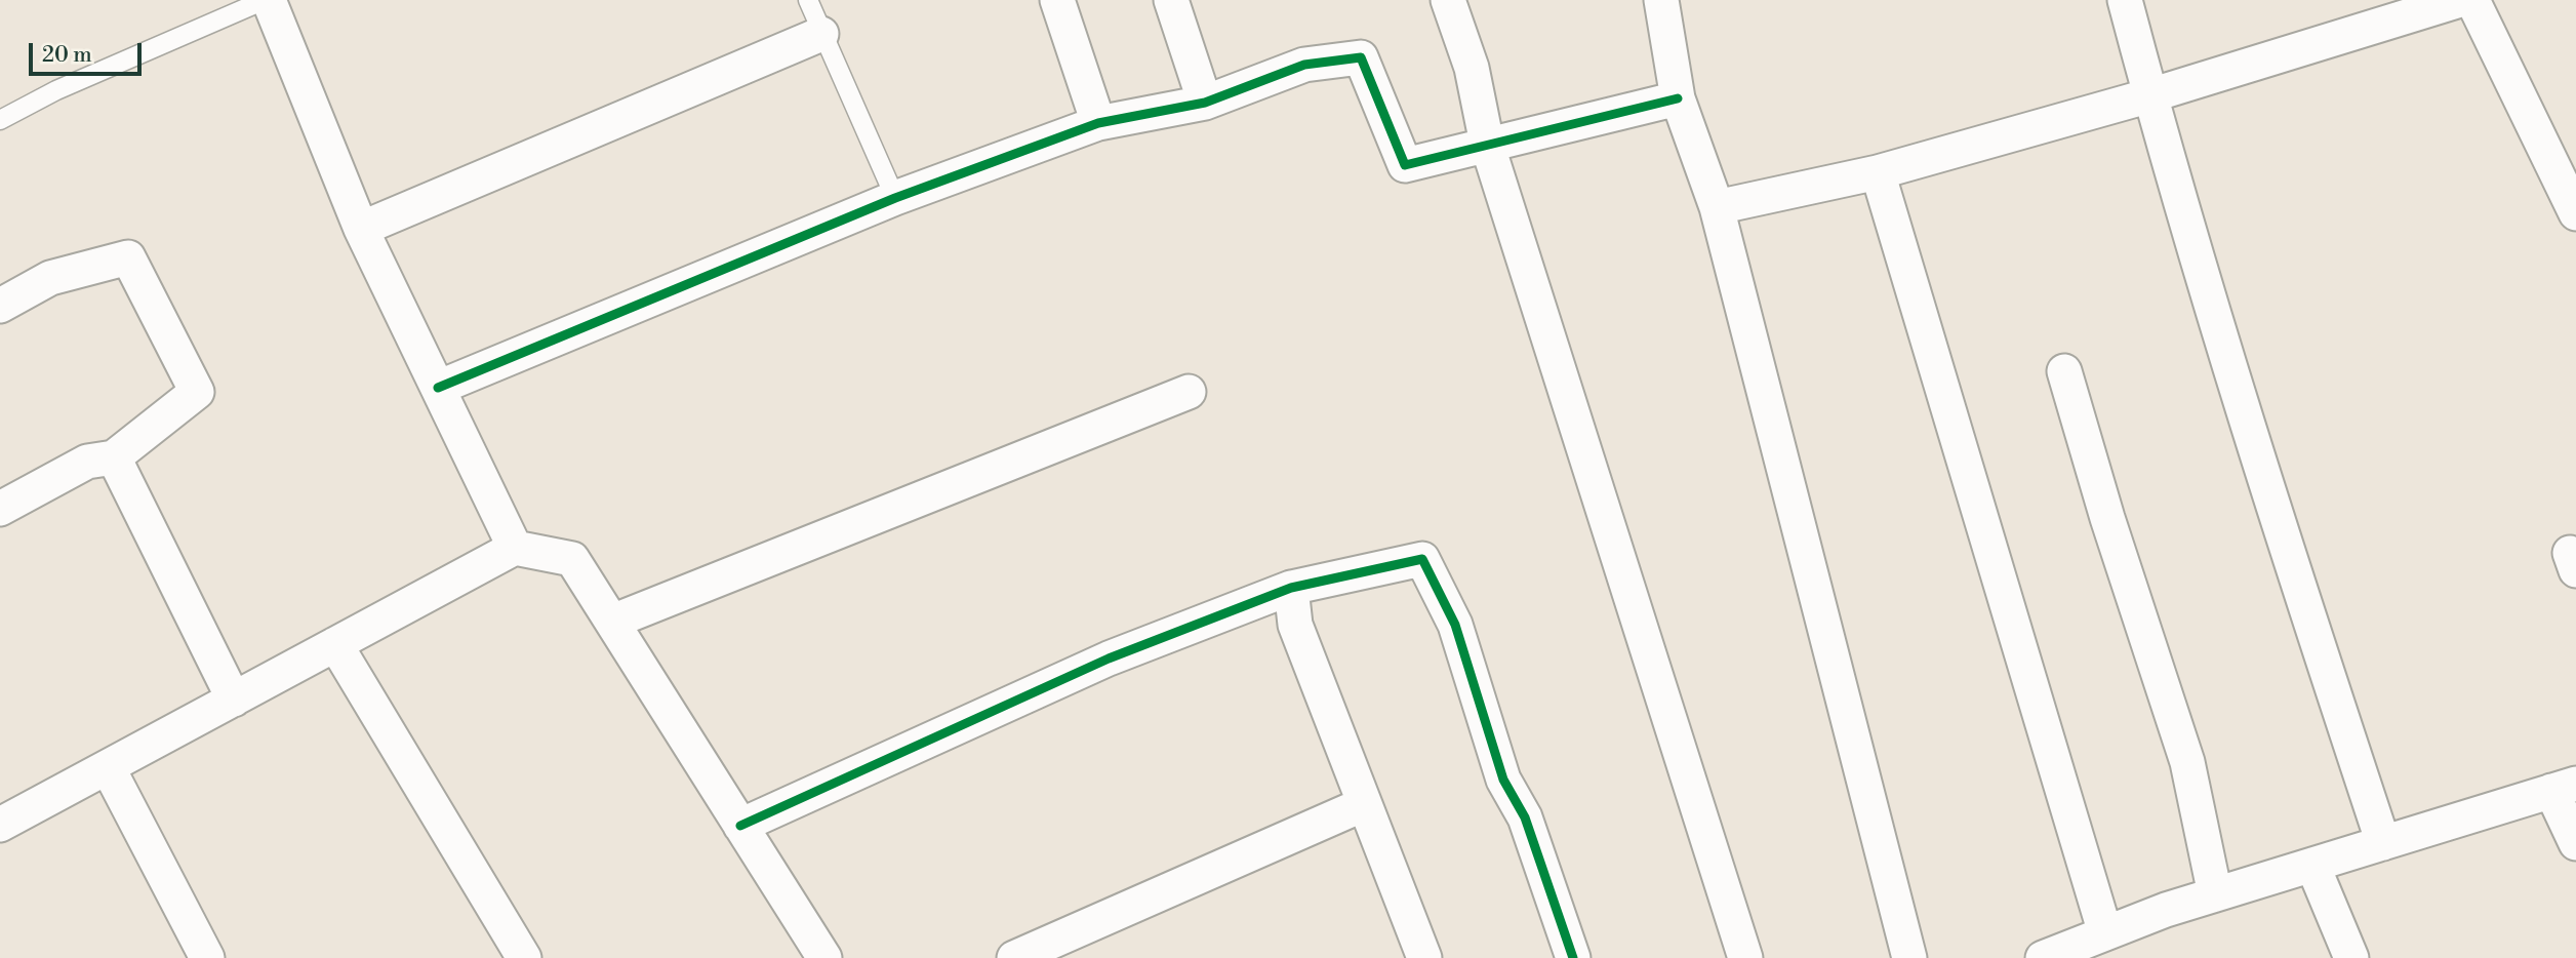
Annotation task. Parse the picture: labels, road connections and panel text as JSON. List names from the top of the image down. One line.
{"scale_bar":"20 m"}
